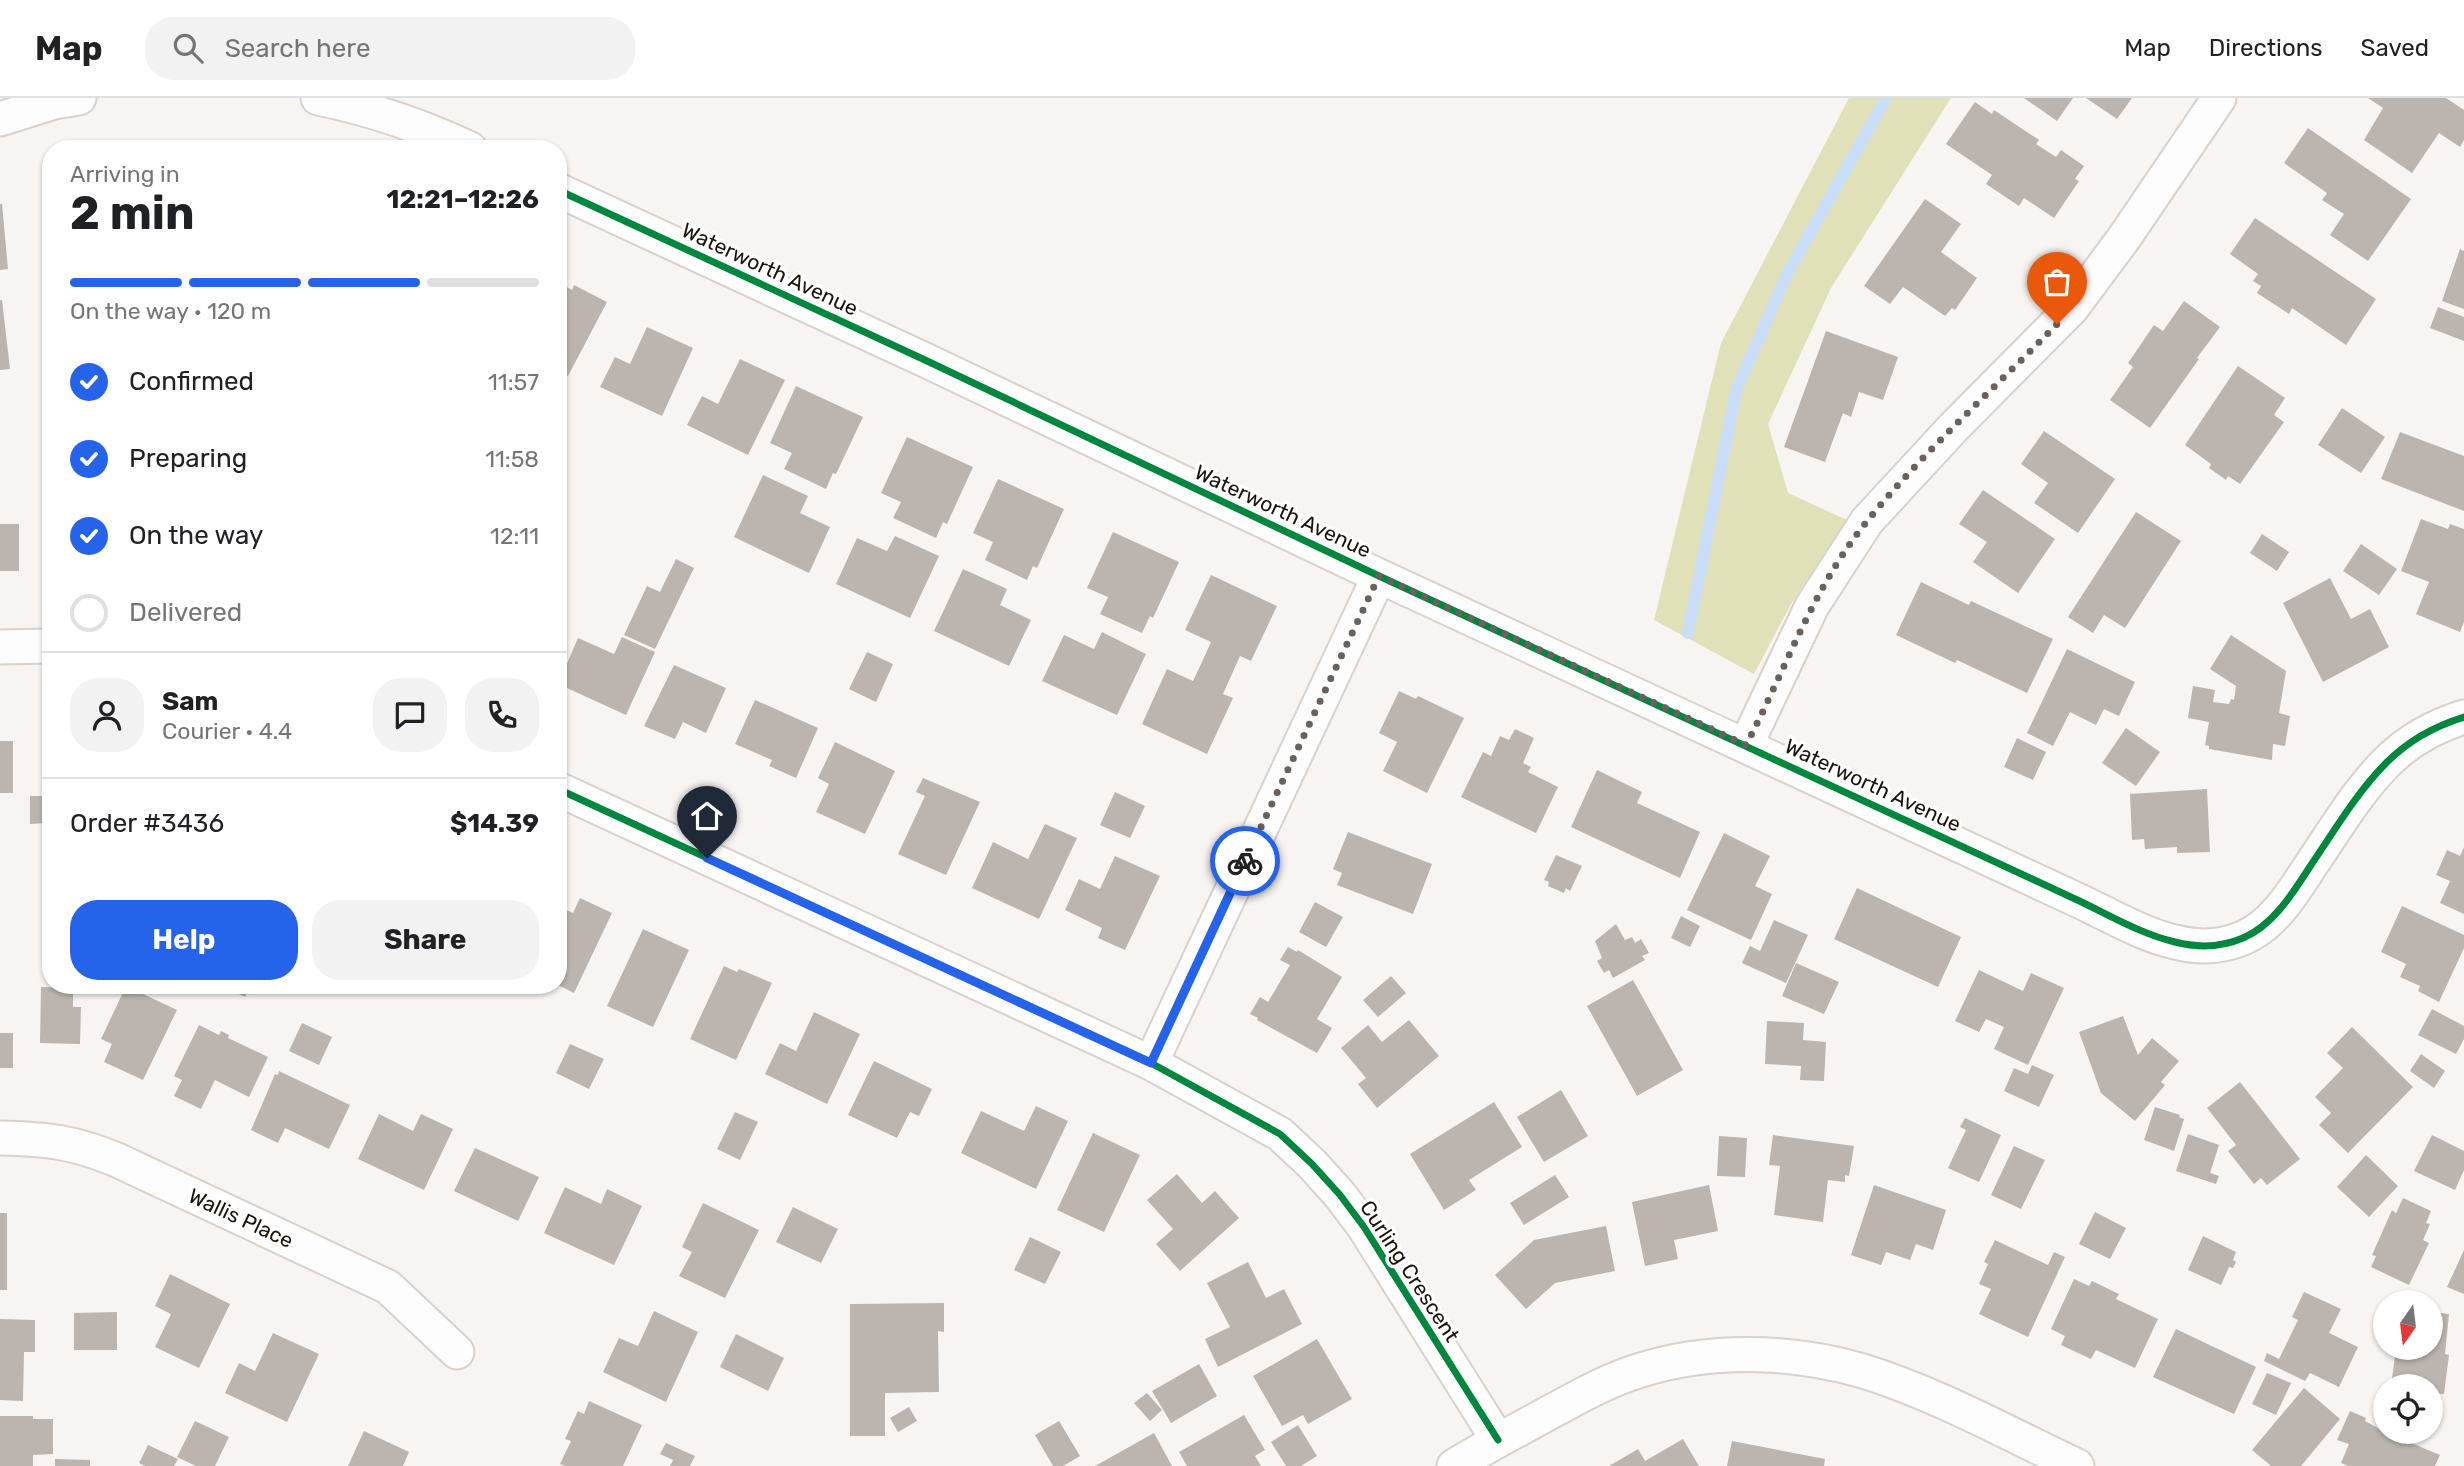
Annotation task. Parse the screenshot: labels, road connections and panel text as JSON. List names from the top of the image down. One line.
{"streets":{"street":["Waterworth Avenue","Wallis Place","Curling Crescent"]},"north":"bottom","page":{"header":"Map","search":"Search here","nav":["Map","Directions","Saved"],"heading":["2 min","Arriving in","12:21–12:26"],"panel":["Sam","Courier · 4.4","Order #3436","$14.39"],"bar":"On the way · 120 m","list":[["Confirmed","11:57"],["Preparing","11:58"],["On the way","12:11"],"Delivered"],"buttons":["Help","Share"]}}
